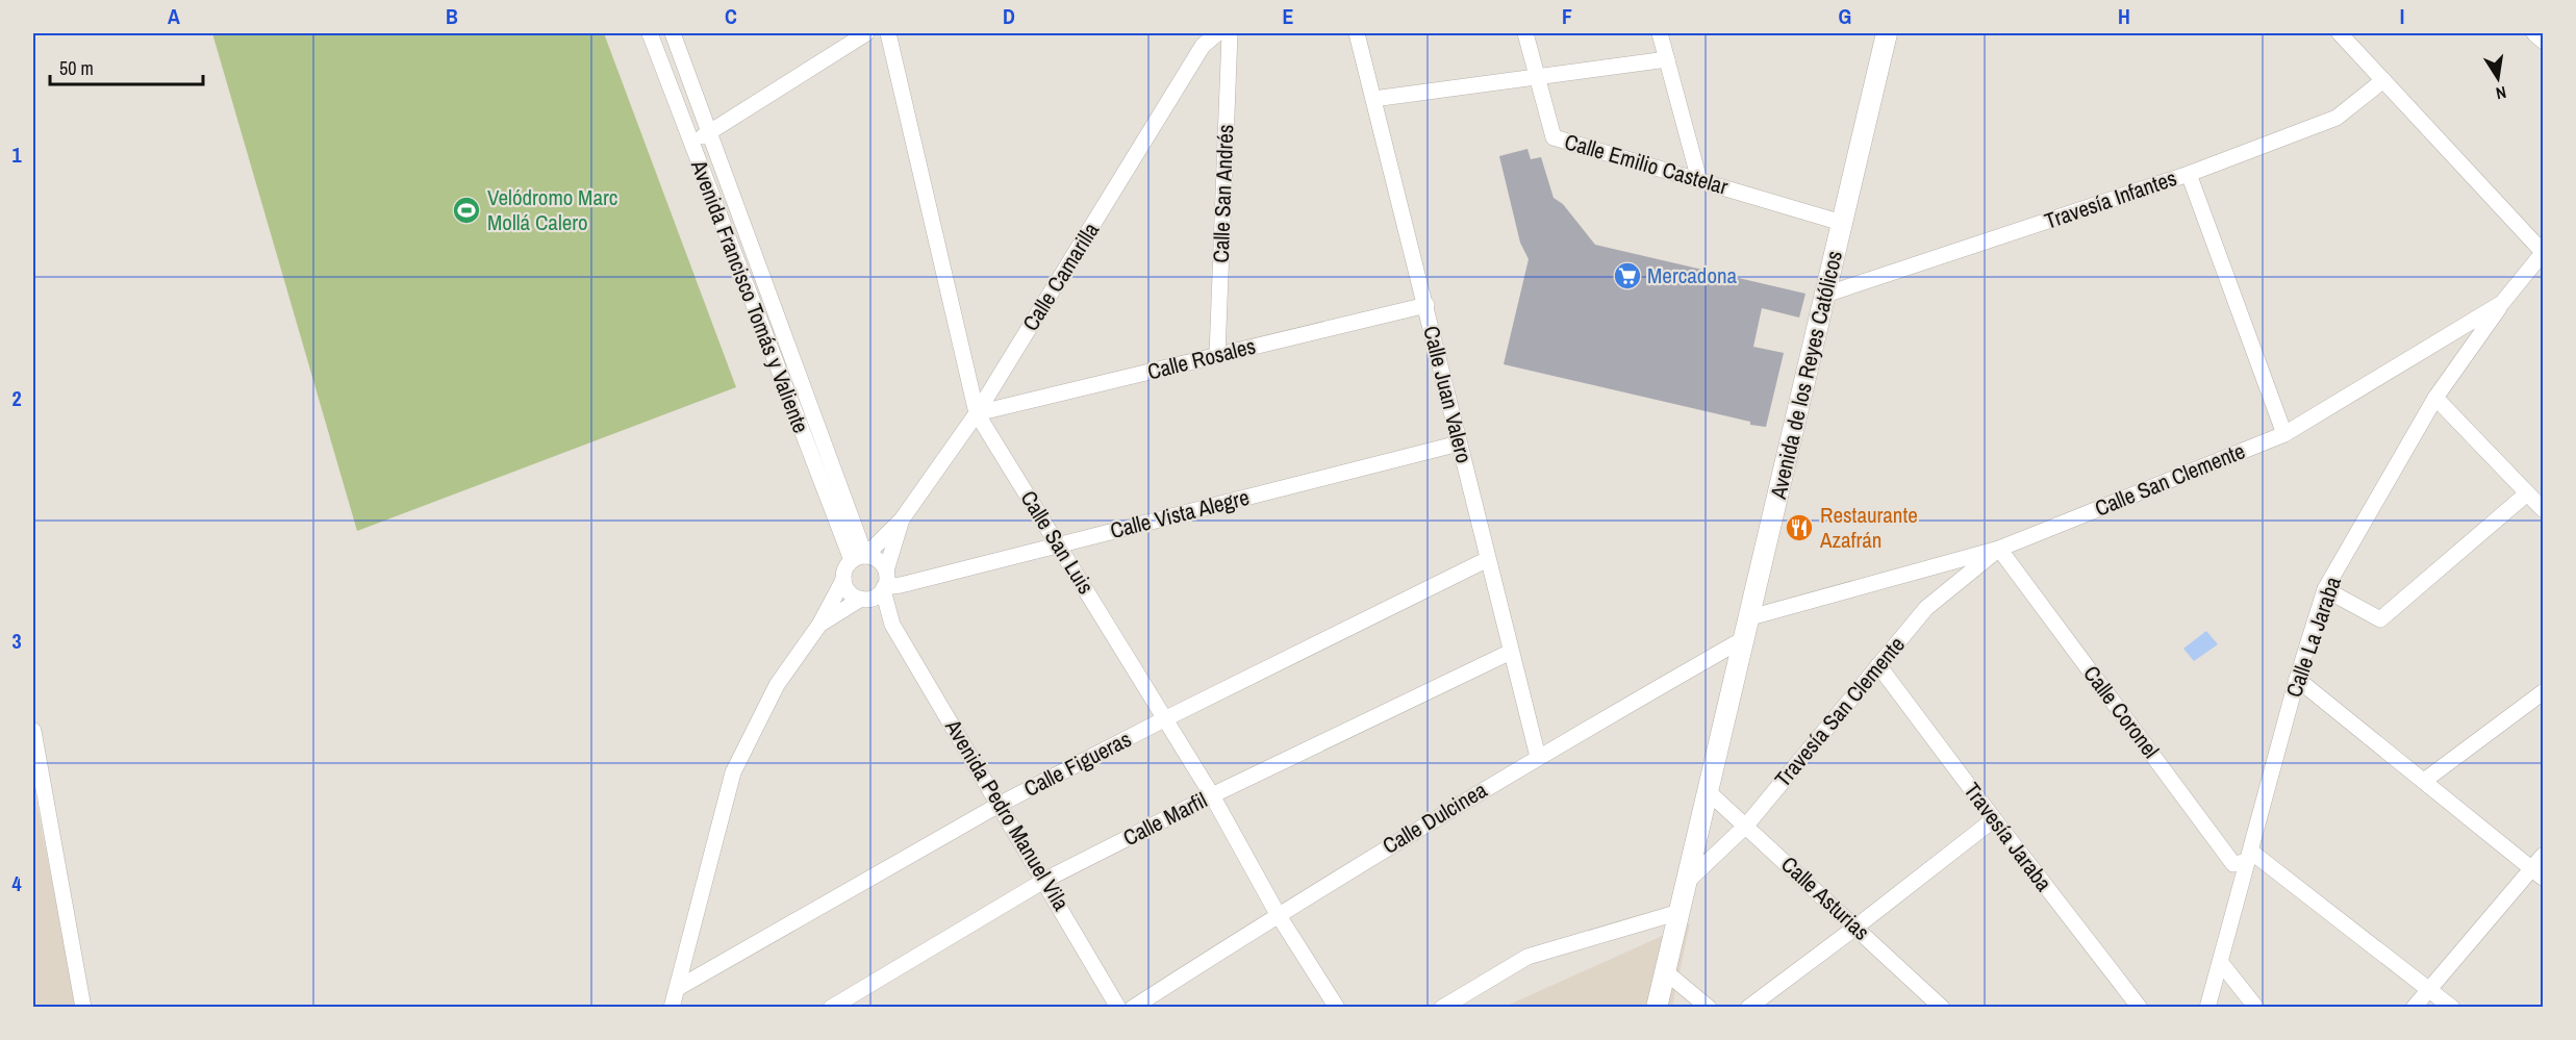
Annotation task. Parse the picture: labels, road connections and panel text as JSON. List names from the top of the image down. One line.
{"streets":{"street":["Calle Emilio Castelar","Calle San Andrés","Travesía Infantes","Calle Camarilla","Avenida Francisco Tomás y Valiente","Calle Rosales","Avenida de los Reyes Católicos","Calle Juan Valero","Calle San Clemente","Calle Vista Alegre","Calle San Luis","Calle La Jaraba","Travesía San Clemente","Calle Coronel","Calle Figueras","Avenida Pedro Manuel Vila","Calle Dulcinea","Calle Marfil","Travesía Jaraba","Calle Asturias"]},"crossings":[["Calle Emilio Castelar","Avenida de los Reyes Católicos"],["Calle San Andrés","Calle Rosales"],["Travesía Infantes","Avenida de los Reyes Católicos"],["Calle Camarilla","Avenida Francisco Tomás y Valiente"],["Calle Camarilla","Calle Rosales"],["Calle Camarilla","Calle Vista Alegre"],["Calle Camarilla","Calle San Luis"],["Calle Camarilla","Avenida Pedro Manuel Vila"],["Avenida Francisco Tomás y Valiente","Calle Vista Alegre"],["Avenida Francisco Tomás y Valiente","Avenida Pedro Manuel Vila"],["Calle Rosales","Calle Juan Valero"],["Calle Rosales","Calle San Luis"],["Avenida de los Reyes Católicos","Calle San Clemente"],["Avenida de los Reyes Católicos","Travesía San Clemente"],["Avenida de los Reyes Católicos","Calle Dulcinea"],["Avenida de los Reyes Católicos","Calle Asturias"],["Calle Juan Valero","Calle Vista Alegre"],["Calle Juan Valero","Calle Figueras"],["Calle Juan Valero","Calle Dulcinea"],["Calle Juan Valero","Calle Marfil"],["Calle San Clemente","Calle La Jaraba"],["Calle San Clemente","Travesía San Clemente"],["Calle San Clemente","Calle Coronel"],["Calle Vista Alegre","Calle San Luis"],["Calle Vista Alegre","Avenida Pedro Manuel Vila"],["Calle San Luis","Calle Figueras"],["Calle San Luis","Calle Dulcinea"],["Calle San Luis","Calle Marfil"],["Calle La Jaraba","Calle Coronel"],["Travesía San Clemente","Calle Coronel"],["Travesía San Clemente","Travesía Jaraba"],["Travesía San Clemente","Calle Asturias"],["Calle Figueras","Avenida Pedro Manuel Vila"],["Avenida Pedro Manuel Vila","Calle Marfil"]],"places":{"sports":["Velódromo Marc Mollá Calero"],"supermarket":["Mercadona"],"restaurant":["Restaurante Azafrán"]},"scale_bar":"50 m","north":"bottom","grid":{"columns":["A","B","C","D","E","F","G","H","I"],"rows":["1","2","3","4"]}}
